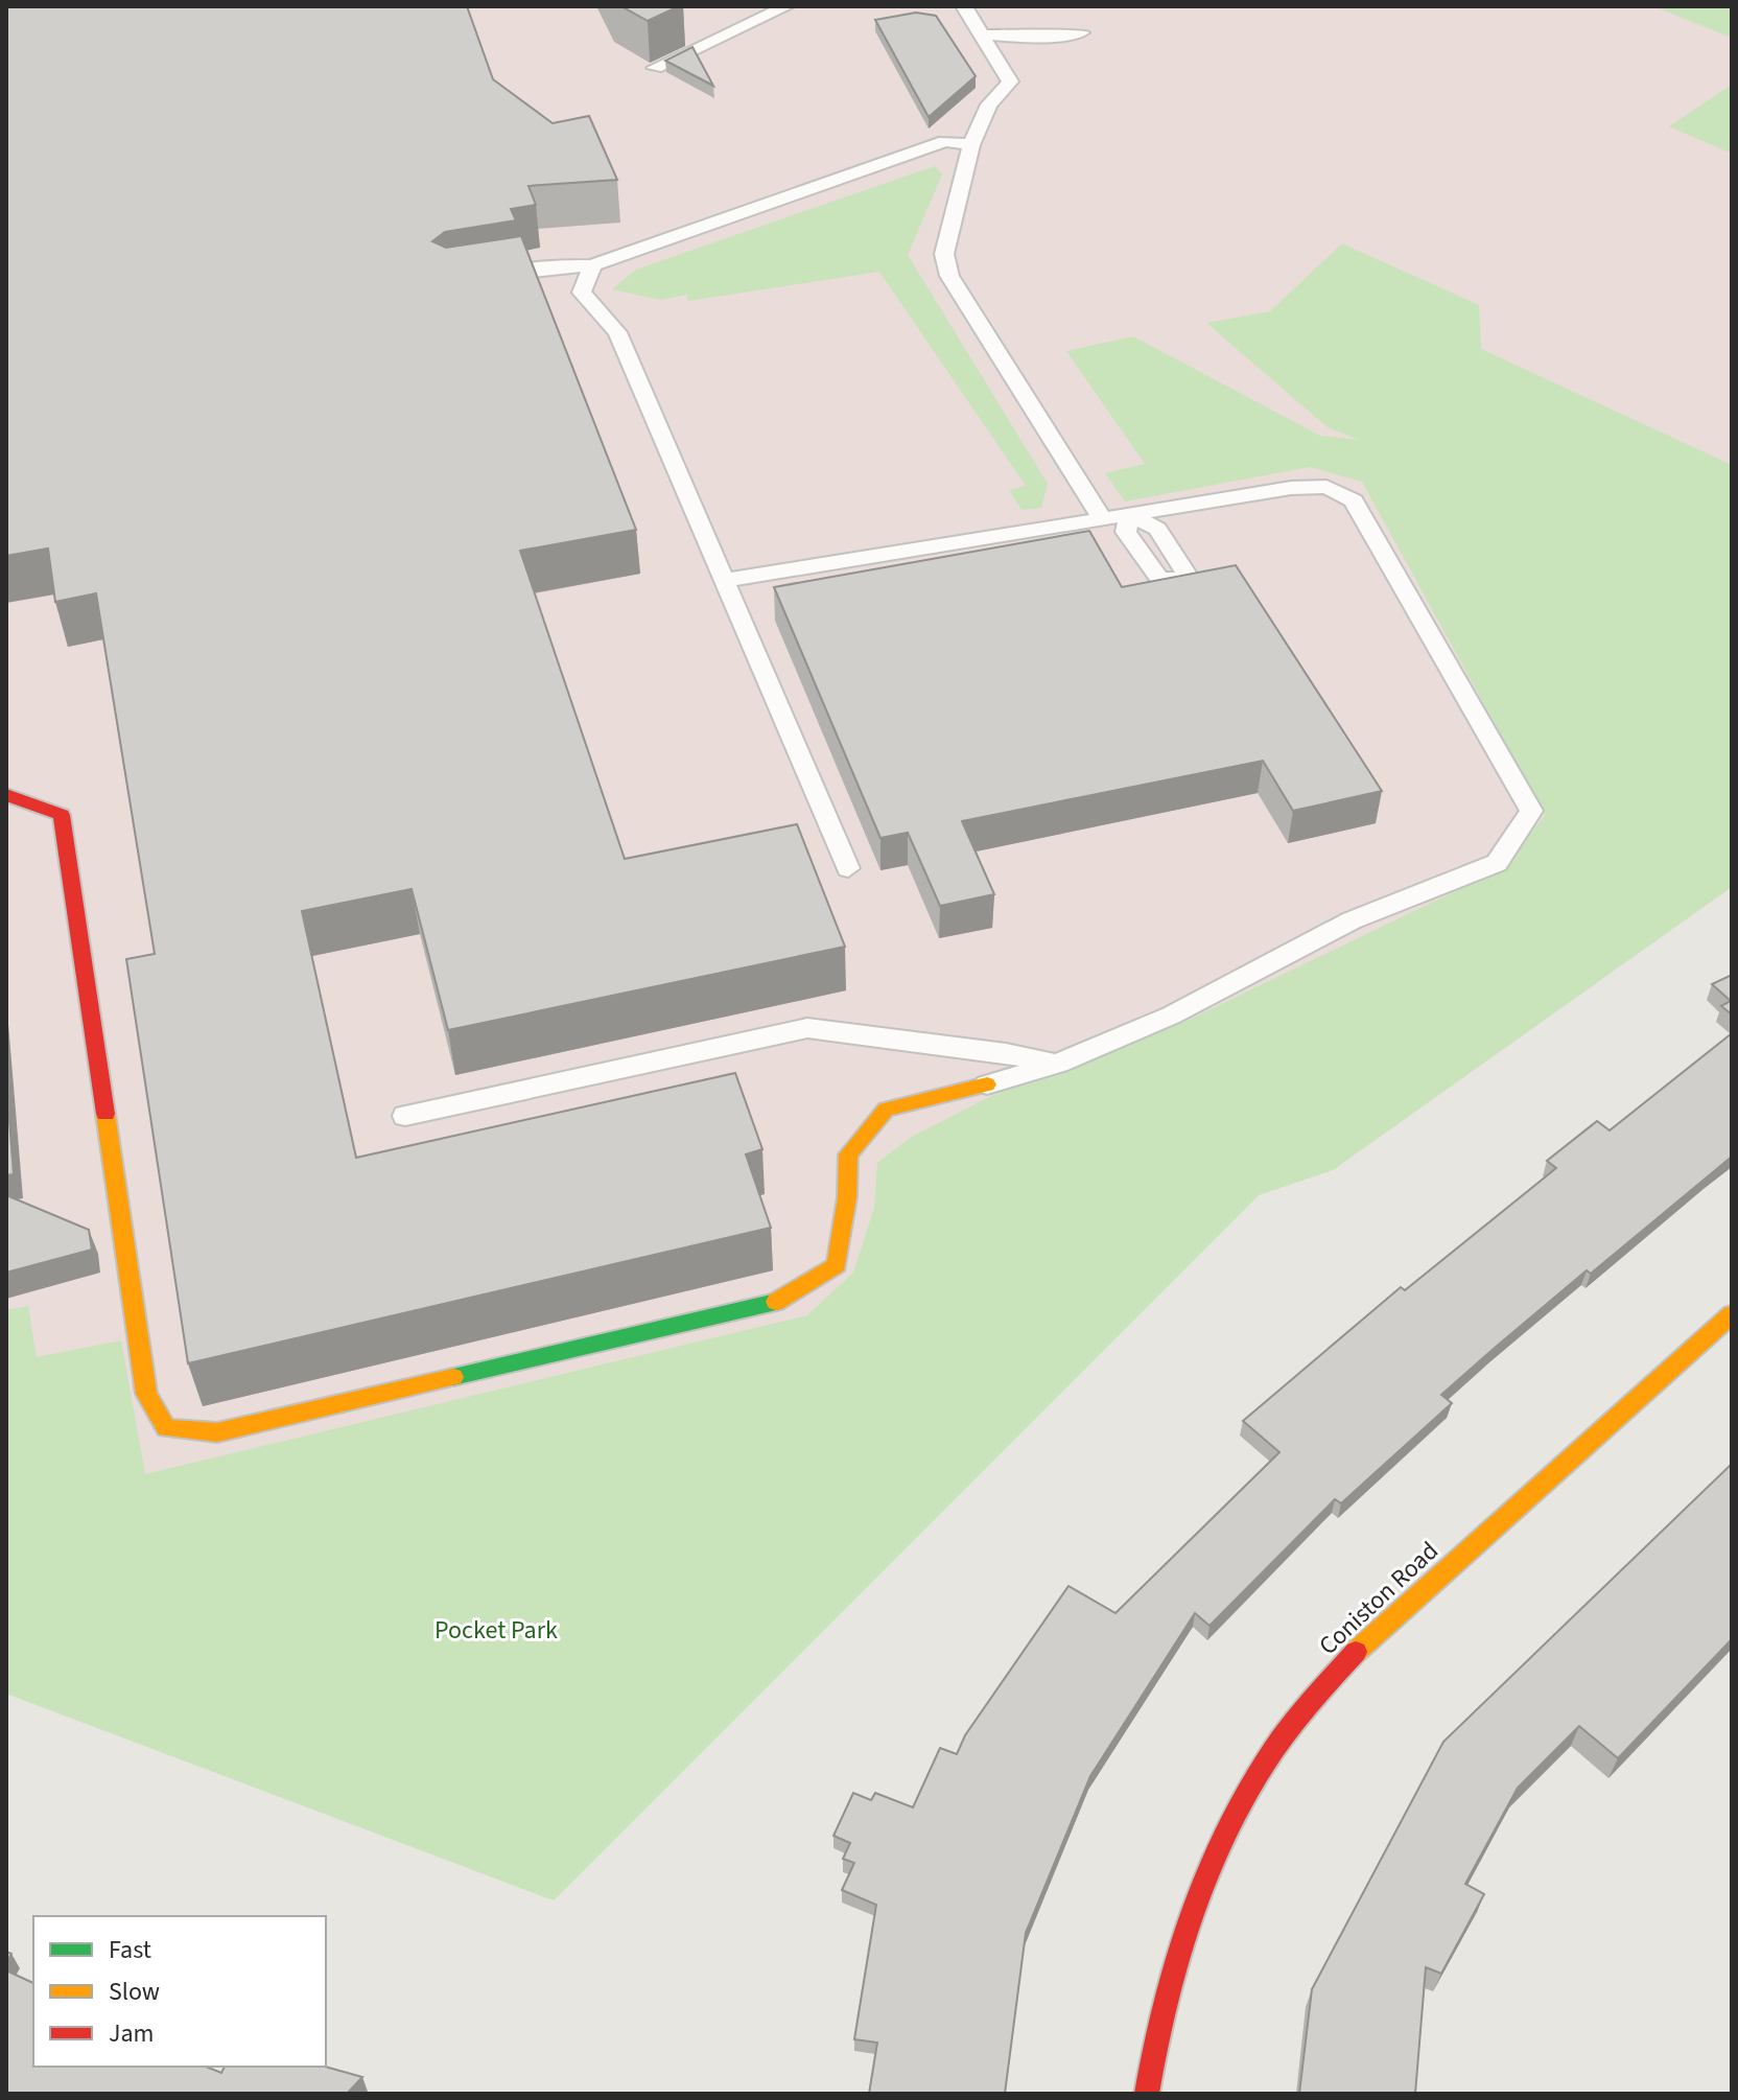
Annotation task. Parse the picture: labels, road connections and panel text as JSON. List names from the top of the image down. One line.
{"streets":{"street":["Coniston Road"]},"parks":["Pocket Park"],"legend":["Fast","Slow","Jam"]}
